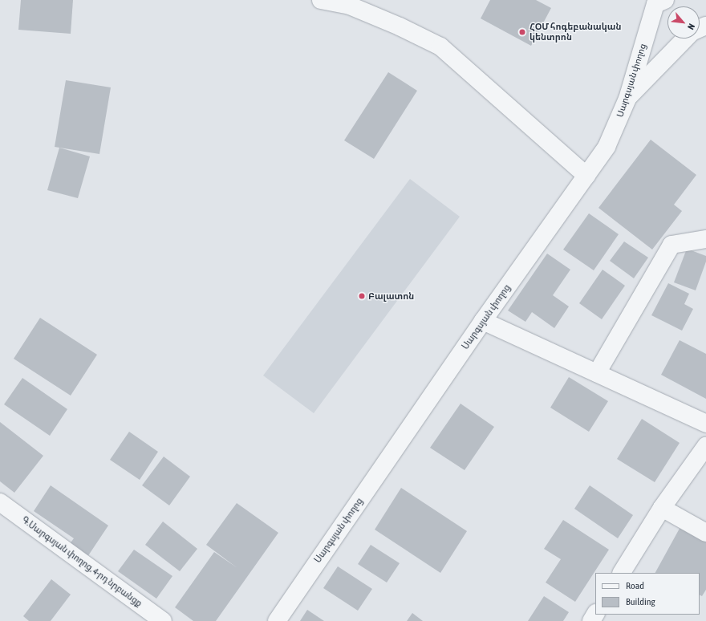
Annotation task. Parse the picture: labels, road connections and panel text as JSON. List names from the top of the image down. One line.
{"streets":{"street":["Սարգսյան փողոց","Գ.Սարգսյան փողոց, 4-րդ նրբանցք"]},"places":["ՀՕՄ հոգեբանական կենտրոն","Բալատոն"],"legend":["Road","Building"],"north":"bottom right"}
